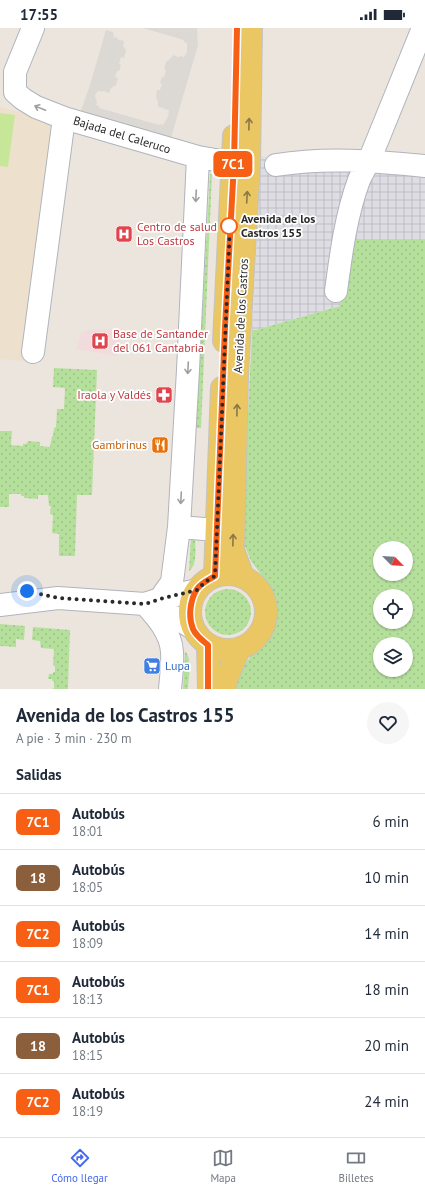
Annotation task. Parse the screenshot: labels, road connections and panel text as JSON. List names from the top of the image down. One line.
{"streets":{"main road":["Avenida de los Castros"],"street":["Bajada del Caleruco"]},"crossings":[["Bajada del Caleruco","Avenida de los Castros"]],"places":{"other":["Avenida de los Castros 155"],"hospital":["Centro de salud Los Castros","Base de Santander del 061 Cantabria"],"pharmacy":["Iraola y Valdés"],"restaurant":["Gambrinus"],"supermarket":["Lupa"]},"lines":["bus line 7C1"],"north":"bottom right","page":{"status":"17:55","on_map":"7C1","heading":[["Avenida de los Castros 155","A pie · 3 min · 230 m"],"Salidas"],"list":[{"mark":"7C1","name":"Autobús","note":"18:01","value":"6 min"},{"mark":"18","name":"Autobús","note":"18:05","value":"10 min"},{"mark":"7C2","name":"Autobús","note":"18:09","value":"14 min"},{"mark":"7C1","name":"Autobús","note":"18:13","value":"18 min"},{"mark":"18","name":"Autobús","note":"18:15","value":"20 min"},{"mark":"7C2","name":"Autobús","note":"18:19","value":"24 min"}],"tabs":["Cómo llegar","Mapa","Billetes"]}}
